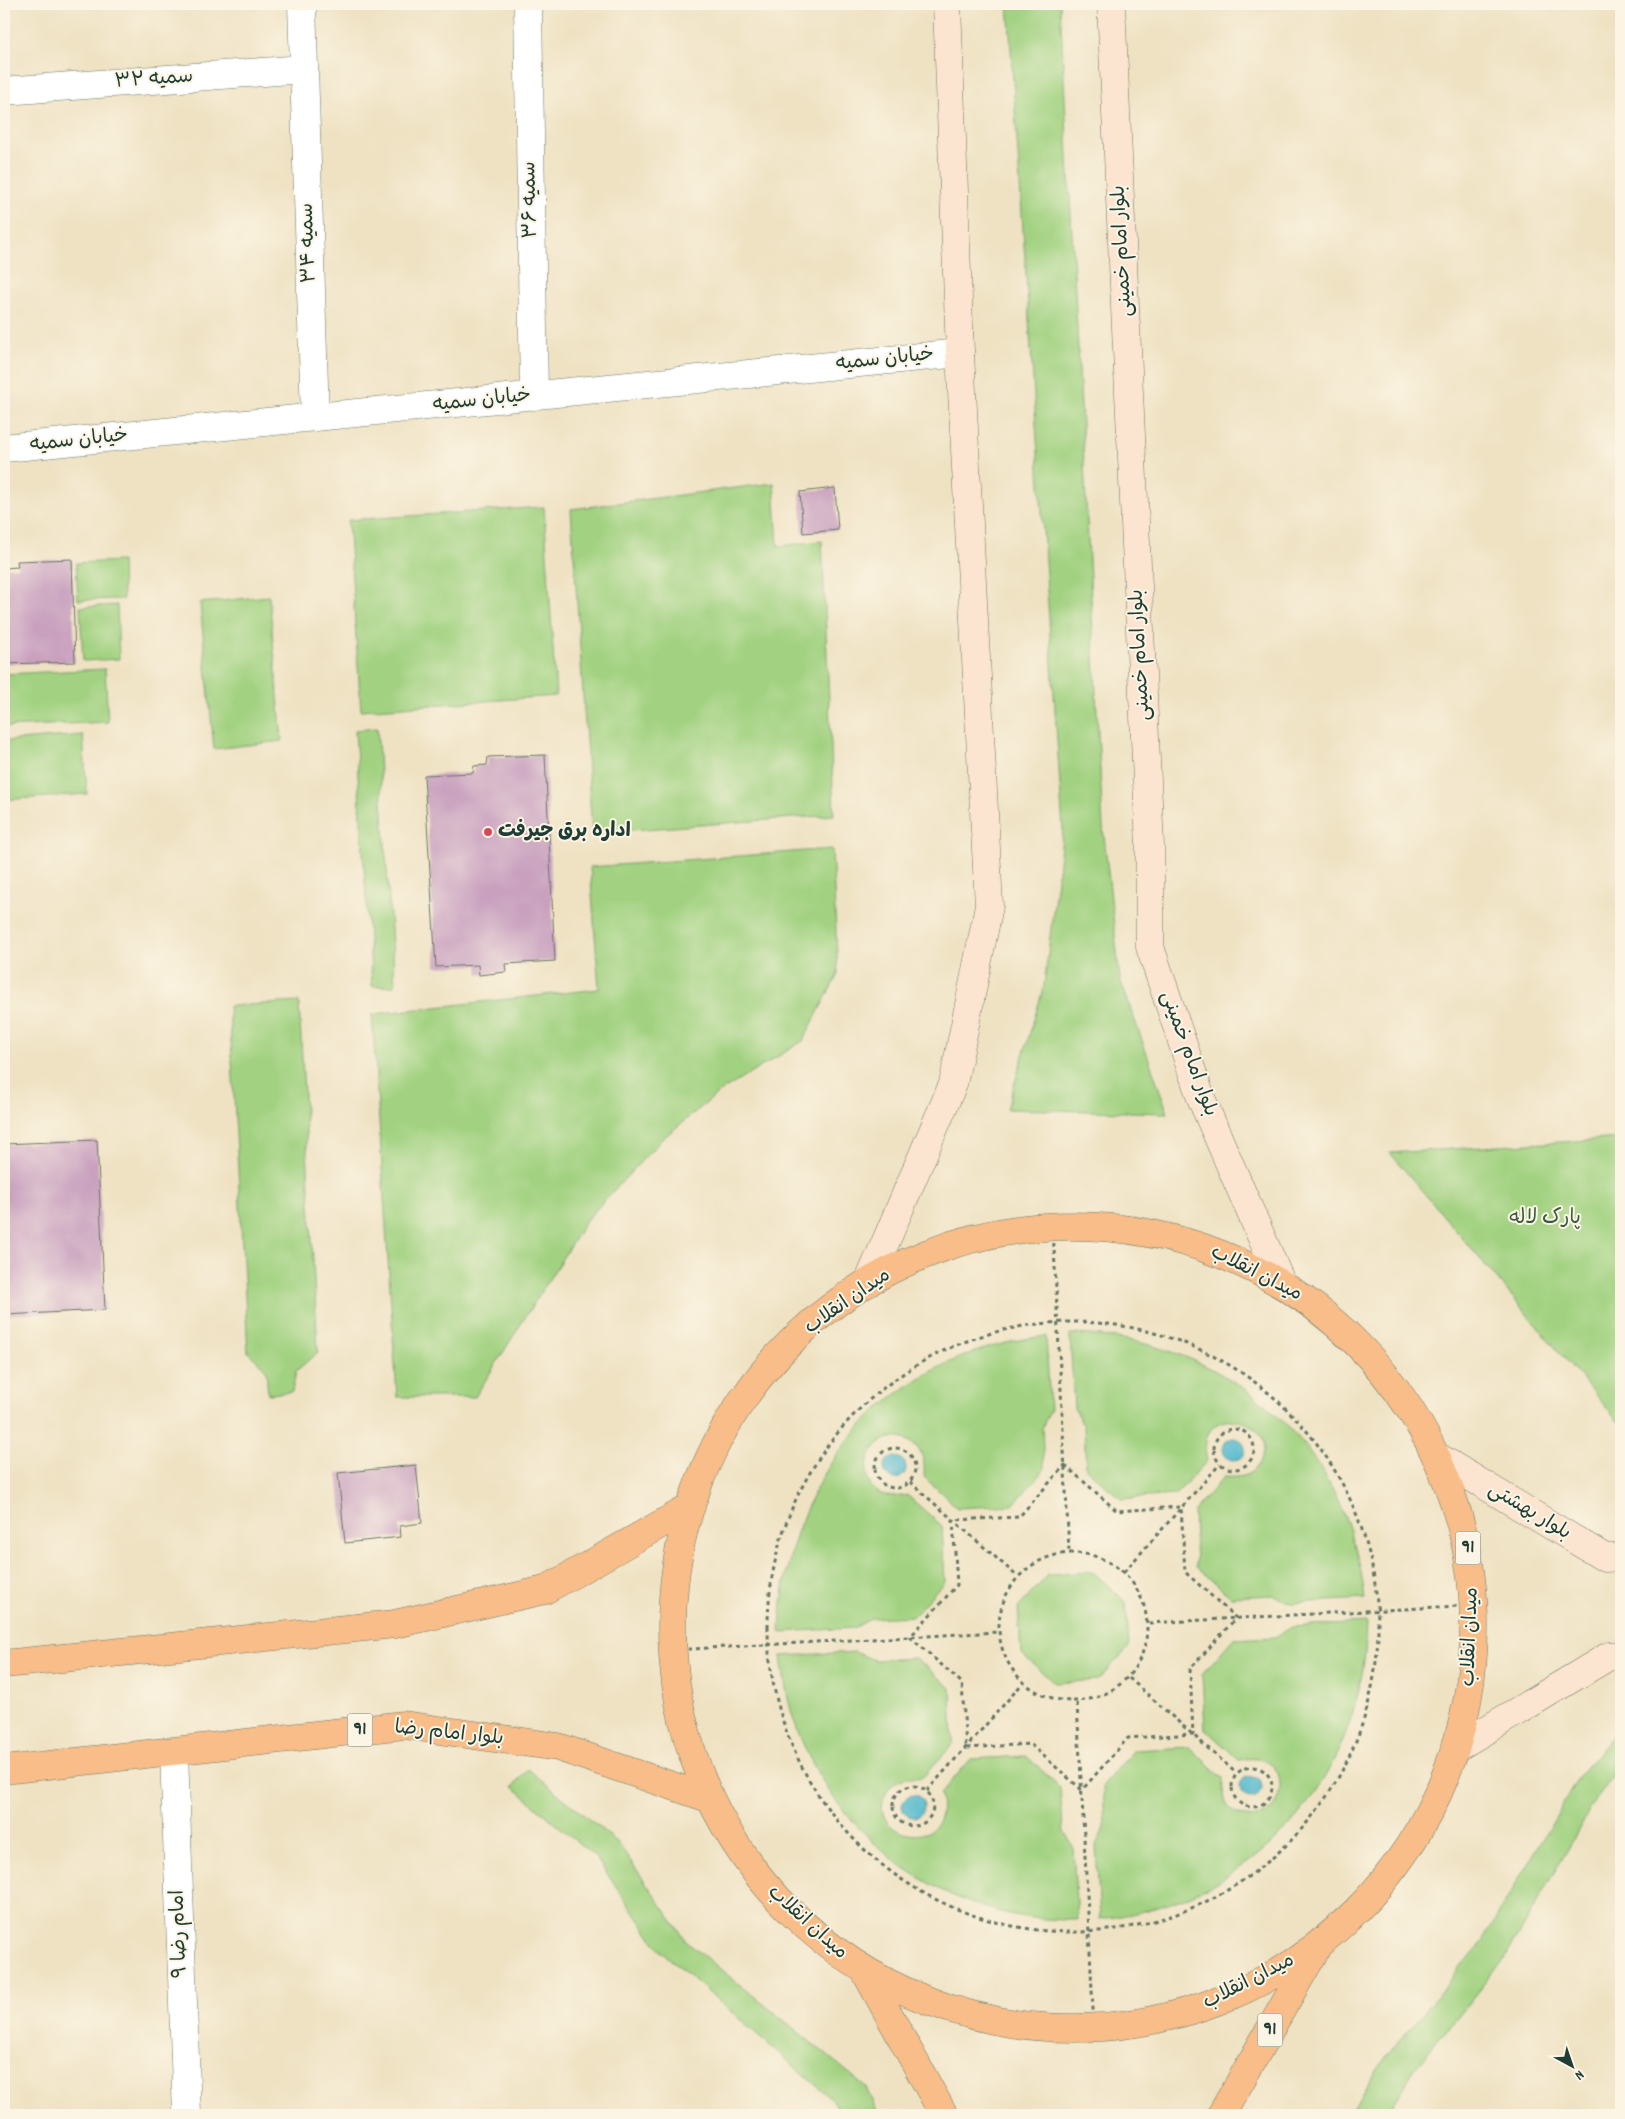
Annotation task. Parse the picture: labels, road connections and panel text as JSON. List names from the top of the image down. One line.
{"streets":{"main road":["بلوار امام خمینی","میدان انقلاب","بلوار بهشتی","91","بلوار امام رضا"],"street":["سمیه ۳۲","سمیه ۳۶","سمیه ۳۴","خیابان سمیه","امام رضا ۹"]},"crossings":[["سمیه ۳۲","سمیه ۳۴"],["سمیه ۳۶","خیابان سمیه"],["سمیه ۳۴","خیابان سمیه"],["بلوار امام خمینی","میدان انقلاب"],["میدان انقلاب","بلوار بهشتی"],["میدان انقلاب","91"],["میدان انقلاب","بلوار امام رضا"],["بلوار امام رضا","امام رضا ۹"]],"parks":["پارک لاله"],"places":["اداره برق جیرفت"],"north":"bottom right"}
